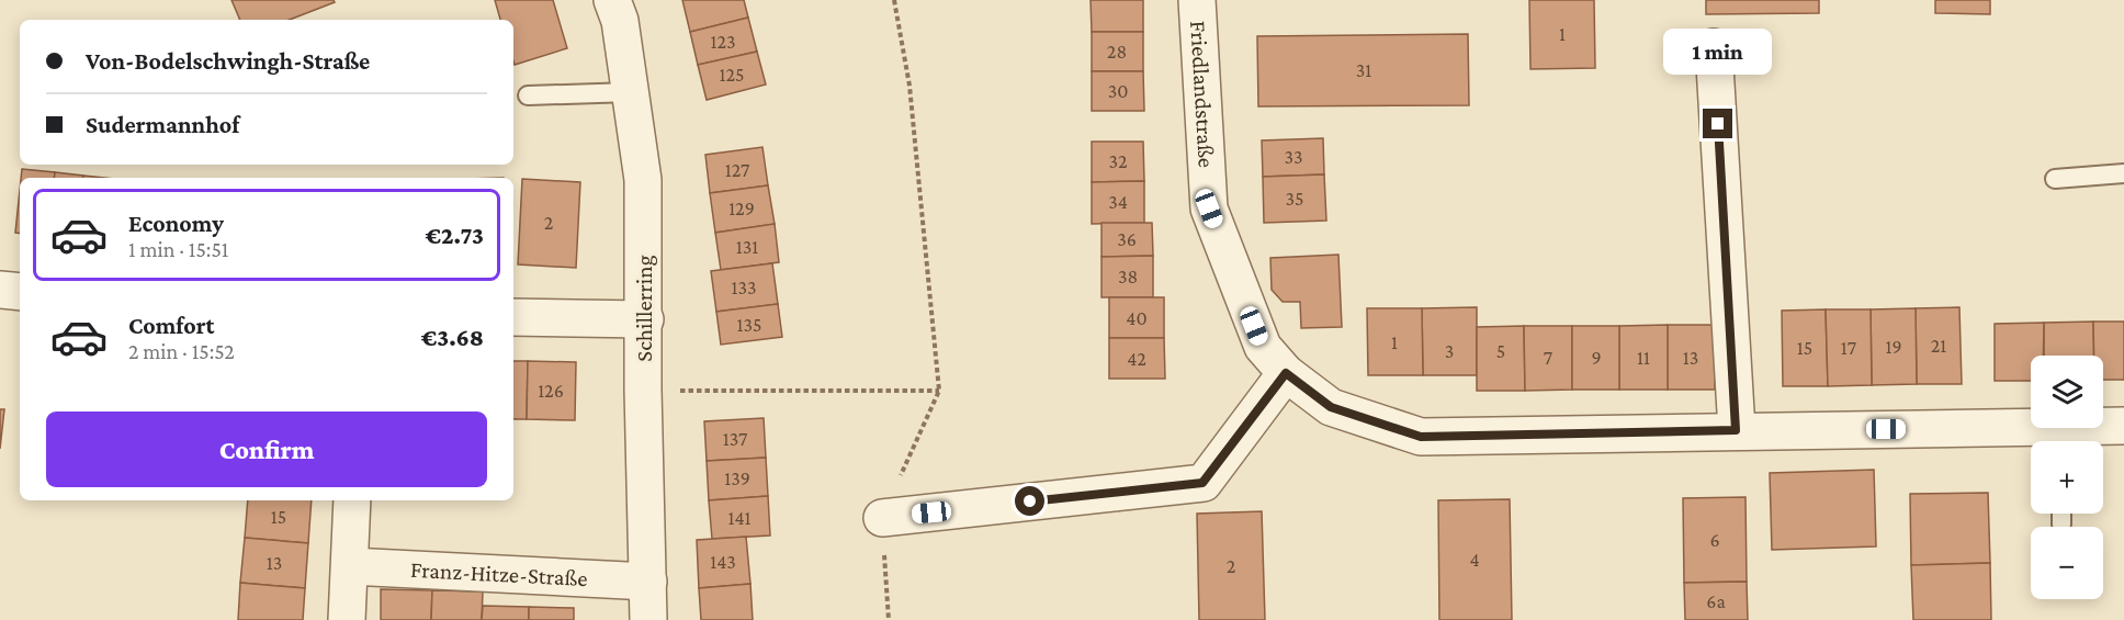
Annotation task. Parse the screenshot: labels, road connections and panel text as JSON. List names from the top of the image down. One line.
{"streets":{"street":["Friedlandstraße","Schillerring","Franz-Hitze-Straße"]},"crossings":[["Schillerring","Franz-Hitze-Straße"]],"house_numbers":["1","123","28","31","125","30","33","32","127","35","34","129","2","36","131","38","133","40","135","1","21","19","15","17","3","5","7","9","11","13","42","126","137","139","15","141","6","4","143","13","2","6a"],"page":{"banner":["Von-Bodelschwingh-Straße","Sudermannhof"],"bubble":"1 min","list":[{"name":"Economy","note":"1 min · 15:51","value":"€2.73"},{"name":"Comfort","note":"2 min · 15:52","value":"€3.68"}],"map_buttons":["+","−"],"buttons":"Confirm"}}
